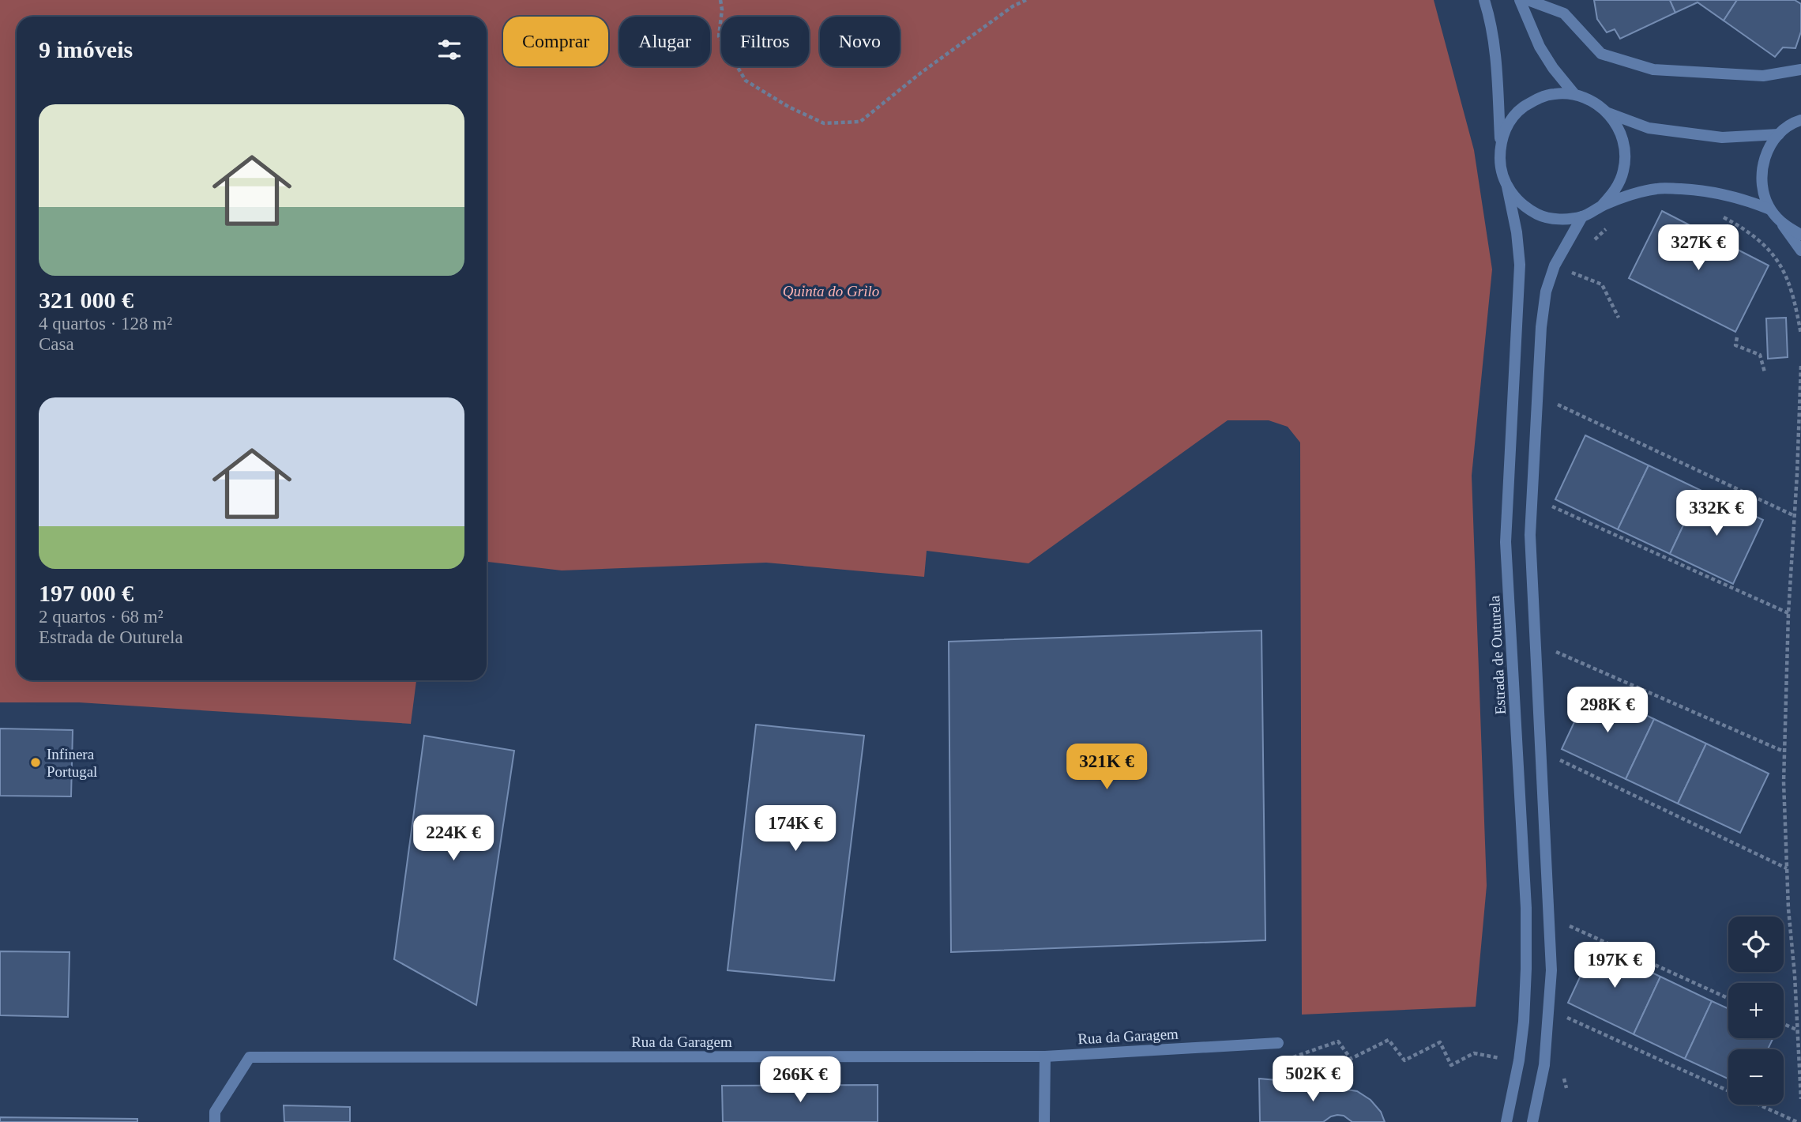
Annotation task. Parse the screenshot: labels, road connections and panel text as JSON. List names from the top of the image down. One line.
{"streets":{"street":["Estrada de Outurela","Rua da Garagem"]},"parks":["Quinta do Grilo"],"places":["Infinera Portugal"],"page":{"chip":["Comprar","Alugar","Filtros","Novo"],"heading":"9 imóveis","list":[{"name":"321 000 €","note":"4 quartos · 128 m² · Casa"},{"name":"197 000 €","note":"2 quartos · 68 m² · Estrada de Outurela"}],"price":["327K €","332K €","298K €","321K €","174K €","224K €","197K €","502K €","266K €"],"map_buttons":["+","−"]}}
